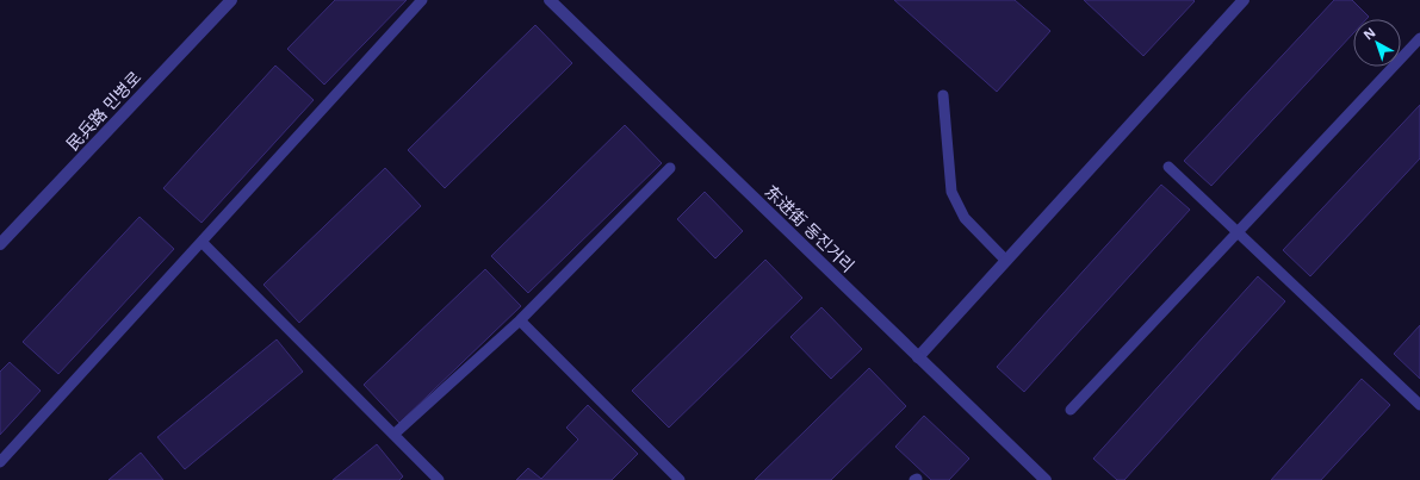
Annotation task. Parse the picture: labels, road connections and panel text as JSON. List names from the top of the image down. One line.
{"streets":{"street":["民兵路 민병로","东进街 동진거리"]},"north":"top left"}
